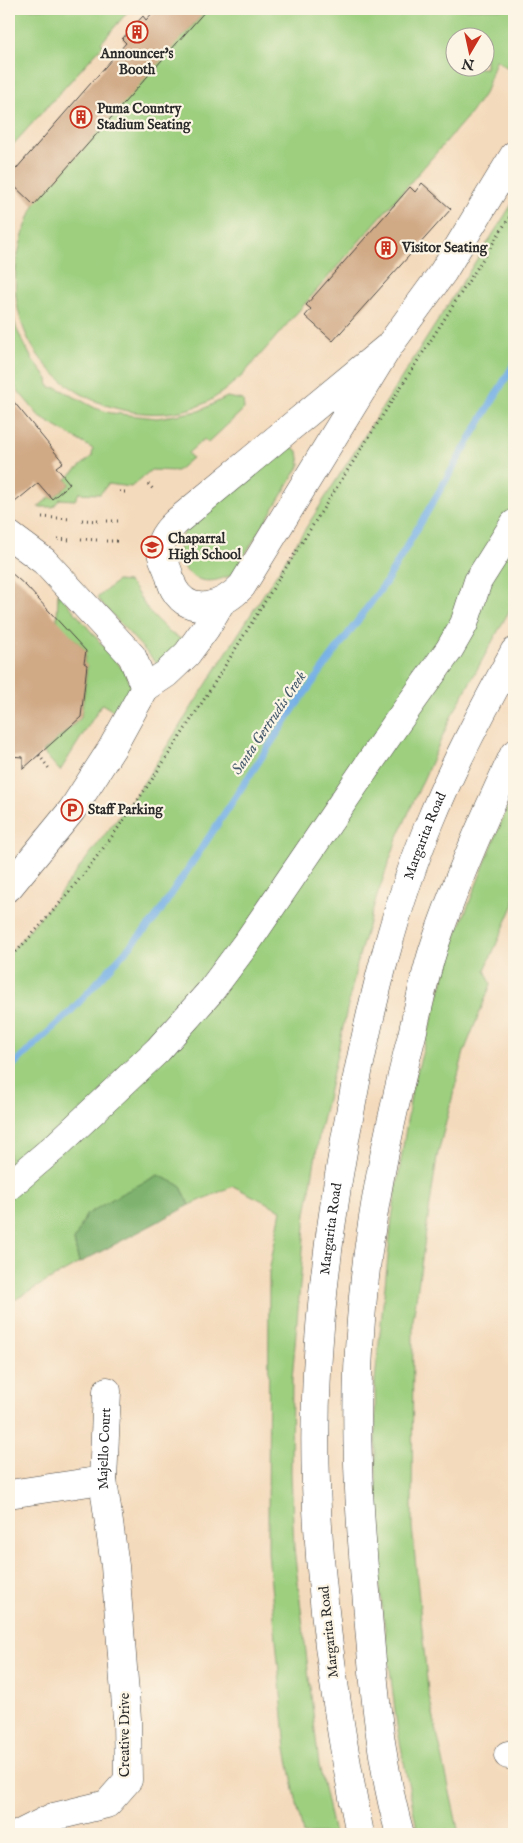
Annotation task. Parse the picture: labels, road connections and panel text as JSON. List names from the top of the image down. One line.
{"streets":{"main road":["Margarita Road","Majello Court","Creative Drive"]},"crossings":[["Majello Court","Creative Drive"]],"water":["Santa Gertrudis Creek"],"places":{"building":["Announcer's Booth","Puma Country Stadium Seating","Visitor Seating"],"school or university":["Chaparral High School"],"parking":["Staff Parking"]},"north":"bottom"}
